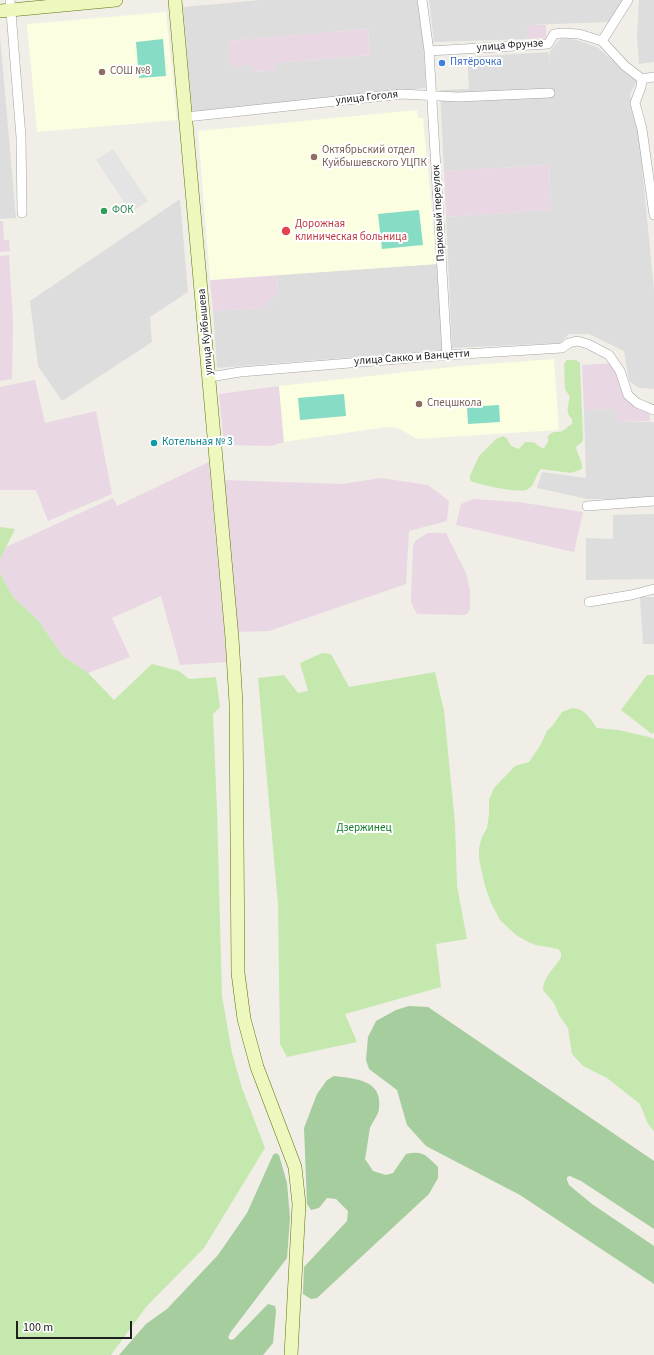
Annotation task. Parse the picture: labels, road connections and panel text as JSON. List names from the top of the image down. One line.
{"streets":{"main road":["улица Куйбышева"],"street":["улица Фрунзе","улица Гоголя","Парковый переулок","улица Сакко и Ванцетти"]},"crossings":[["улица Фрунзе","Парковый переулок"],["улица Гоголя","Парковый переулок"],["улица Гоголя","улица Куйбышева"],["Парковый переулок","улица Сакко и Ванцетти"],["улица Куйбышева","улица Сакко и Ванцетти"]],"parks":["Дзержинец"],"places":["Пятёрочка","СОШ №8","Октябрьский отдел Куйбышевского УЦПК","ФОК","Дорожная клиническая больница","Спецшкола","Котельная № 3"],"scale_bar":"100 m"}
